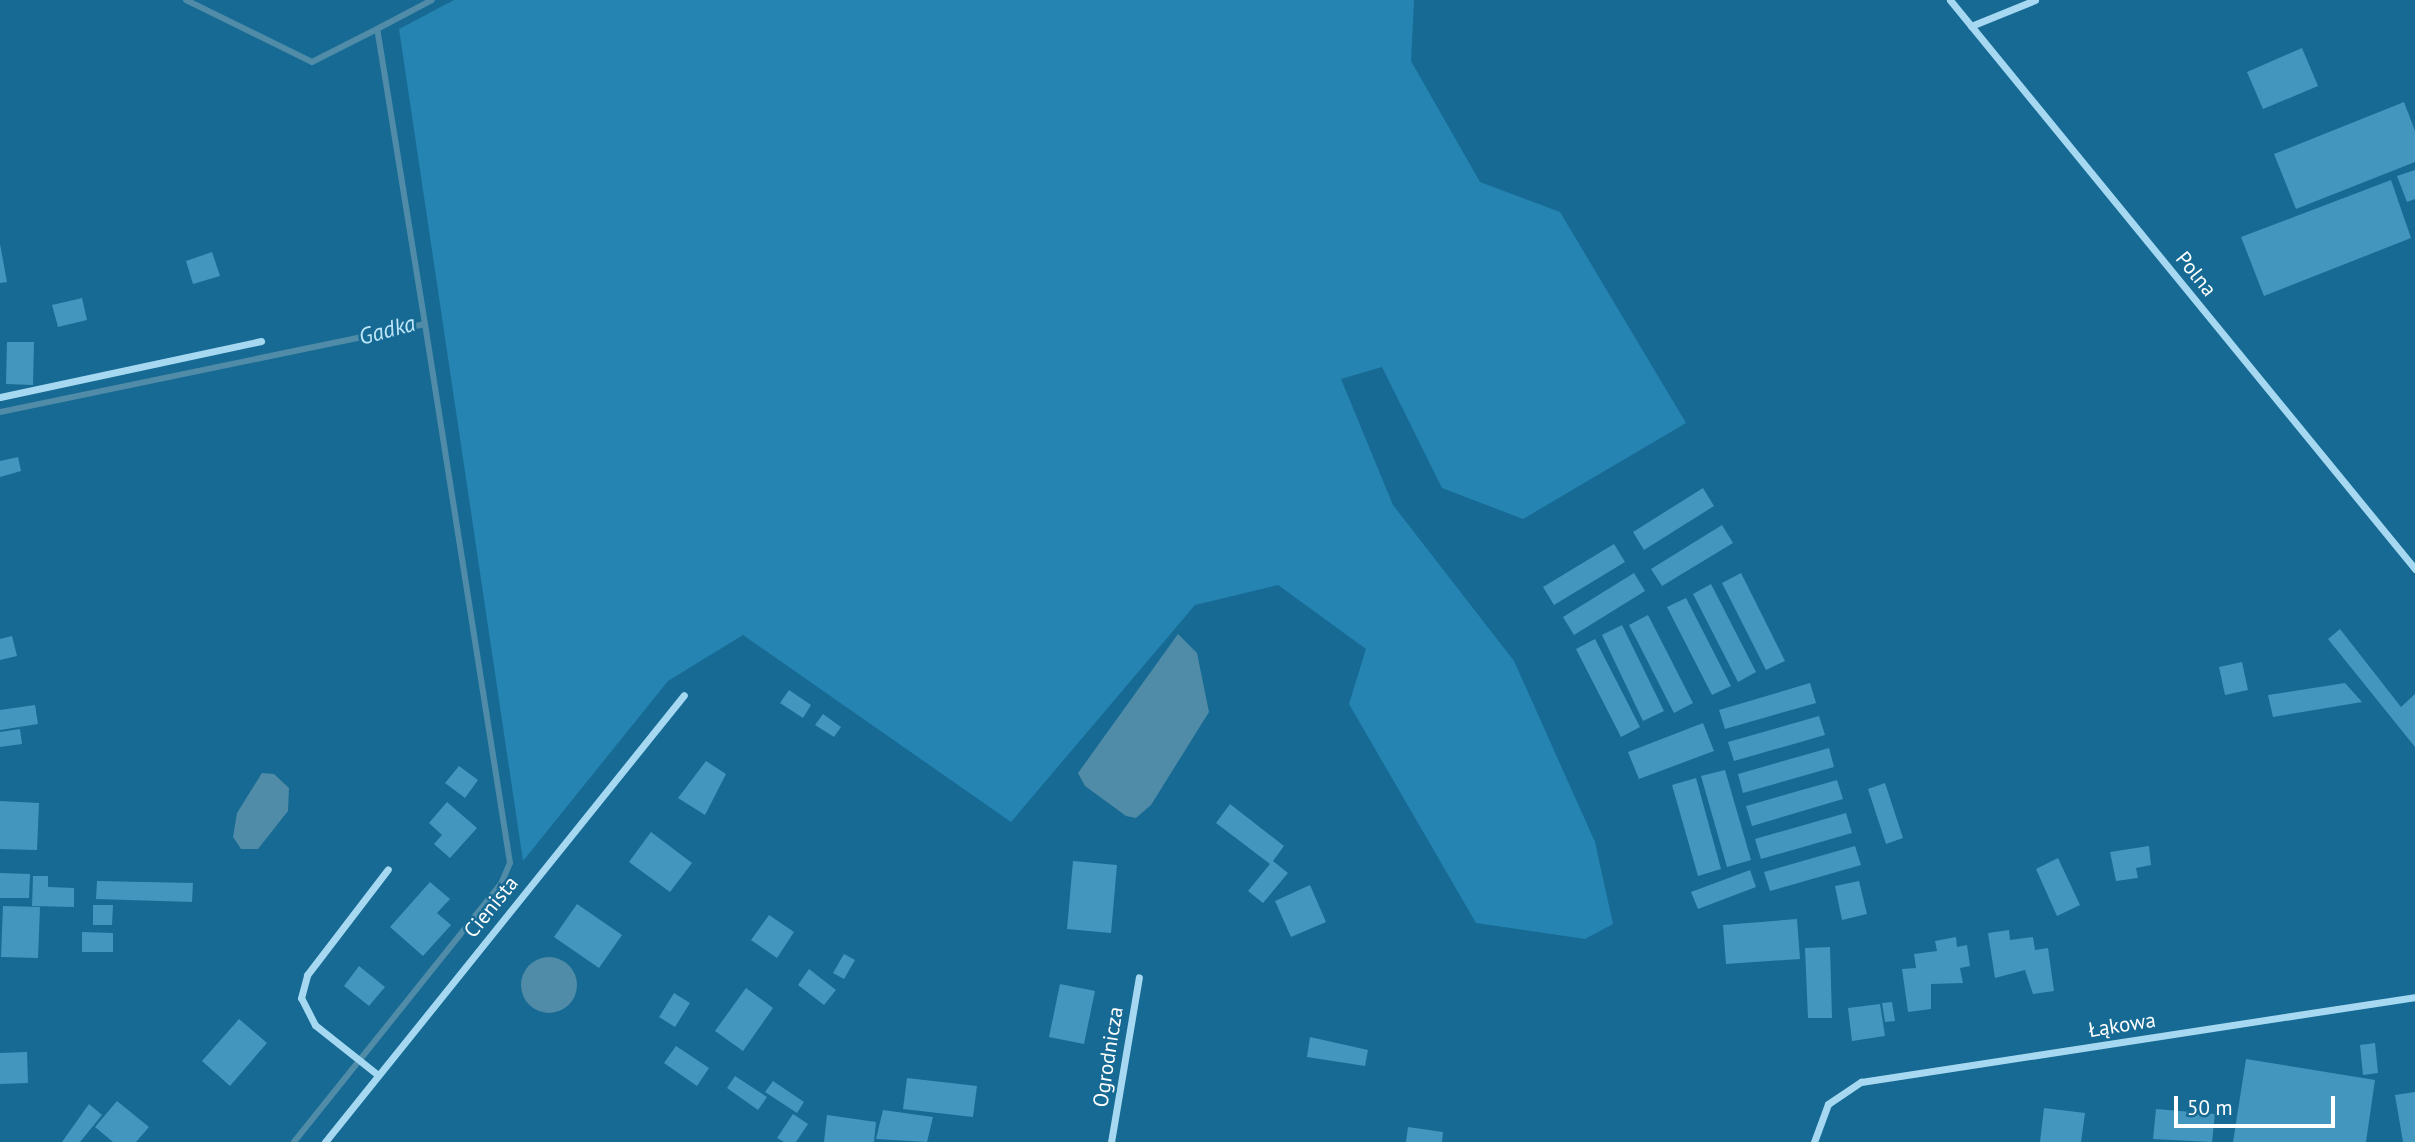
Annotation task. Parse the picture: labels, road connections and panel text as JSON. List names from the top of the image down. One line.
{"streets":{"street":["Polna","Cienista","Łąkowa","Ogrodnicza"]},"water":["Gadka"],"scale_bar":"50 m"}
